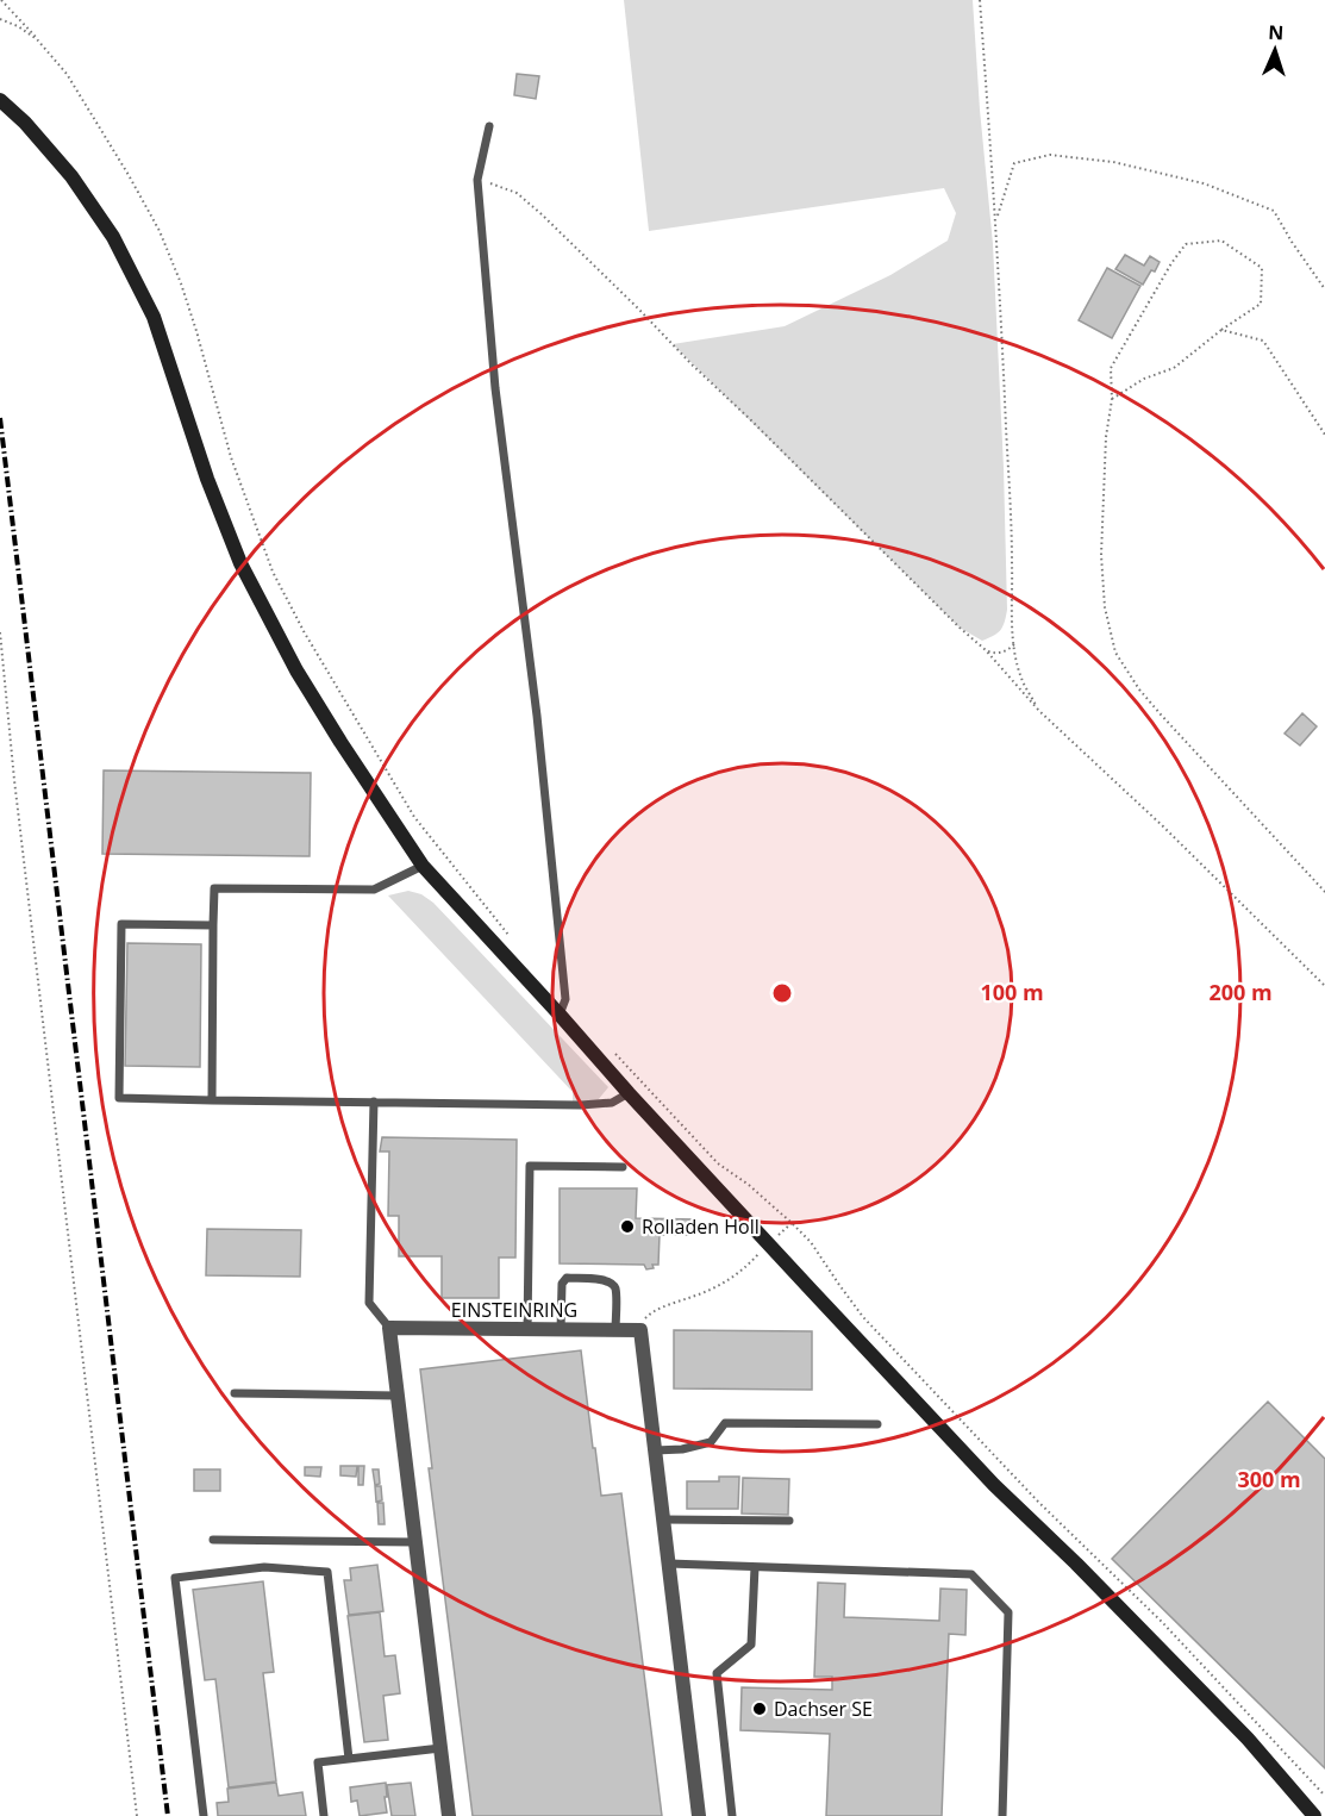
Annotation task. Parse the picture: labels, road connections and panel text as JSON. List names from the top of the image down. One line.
{"streets":{"street":["EINSTEINRING"]},"places":["Rolladen Holl","Dachser SE"],"north":"top","rings":["100 m","200 m","300 m"]}
